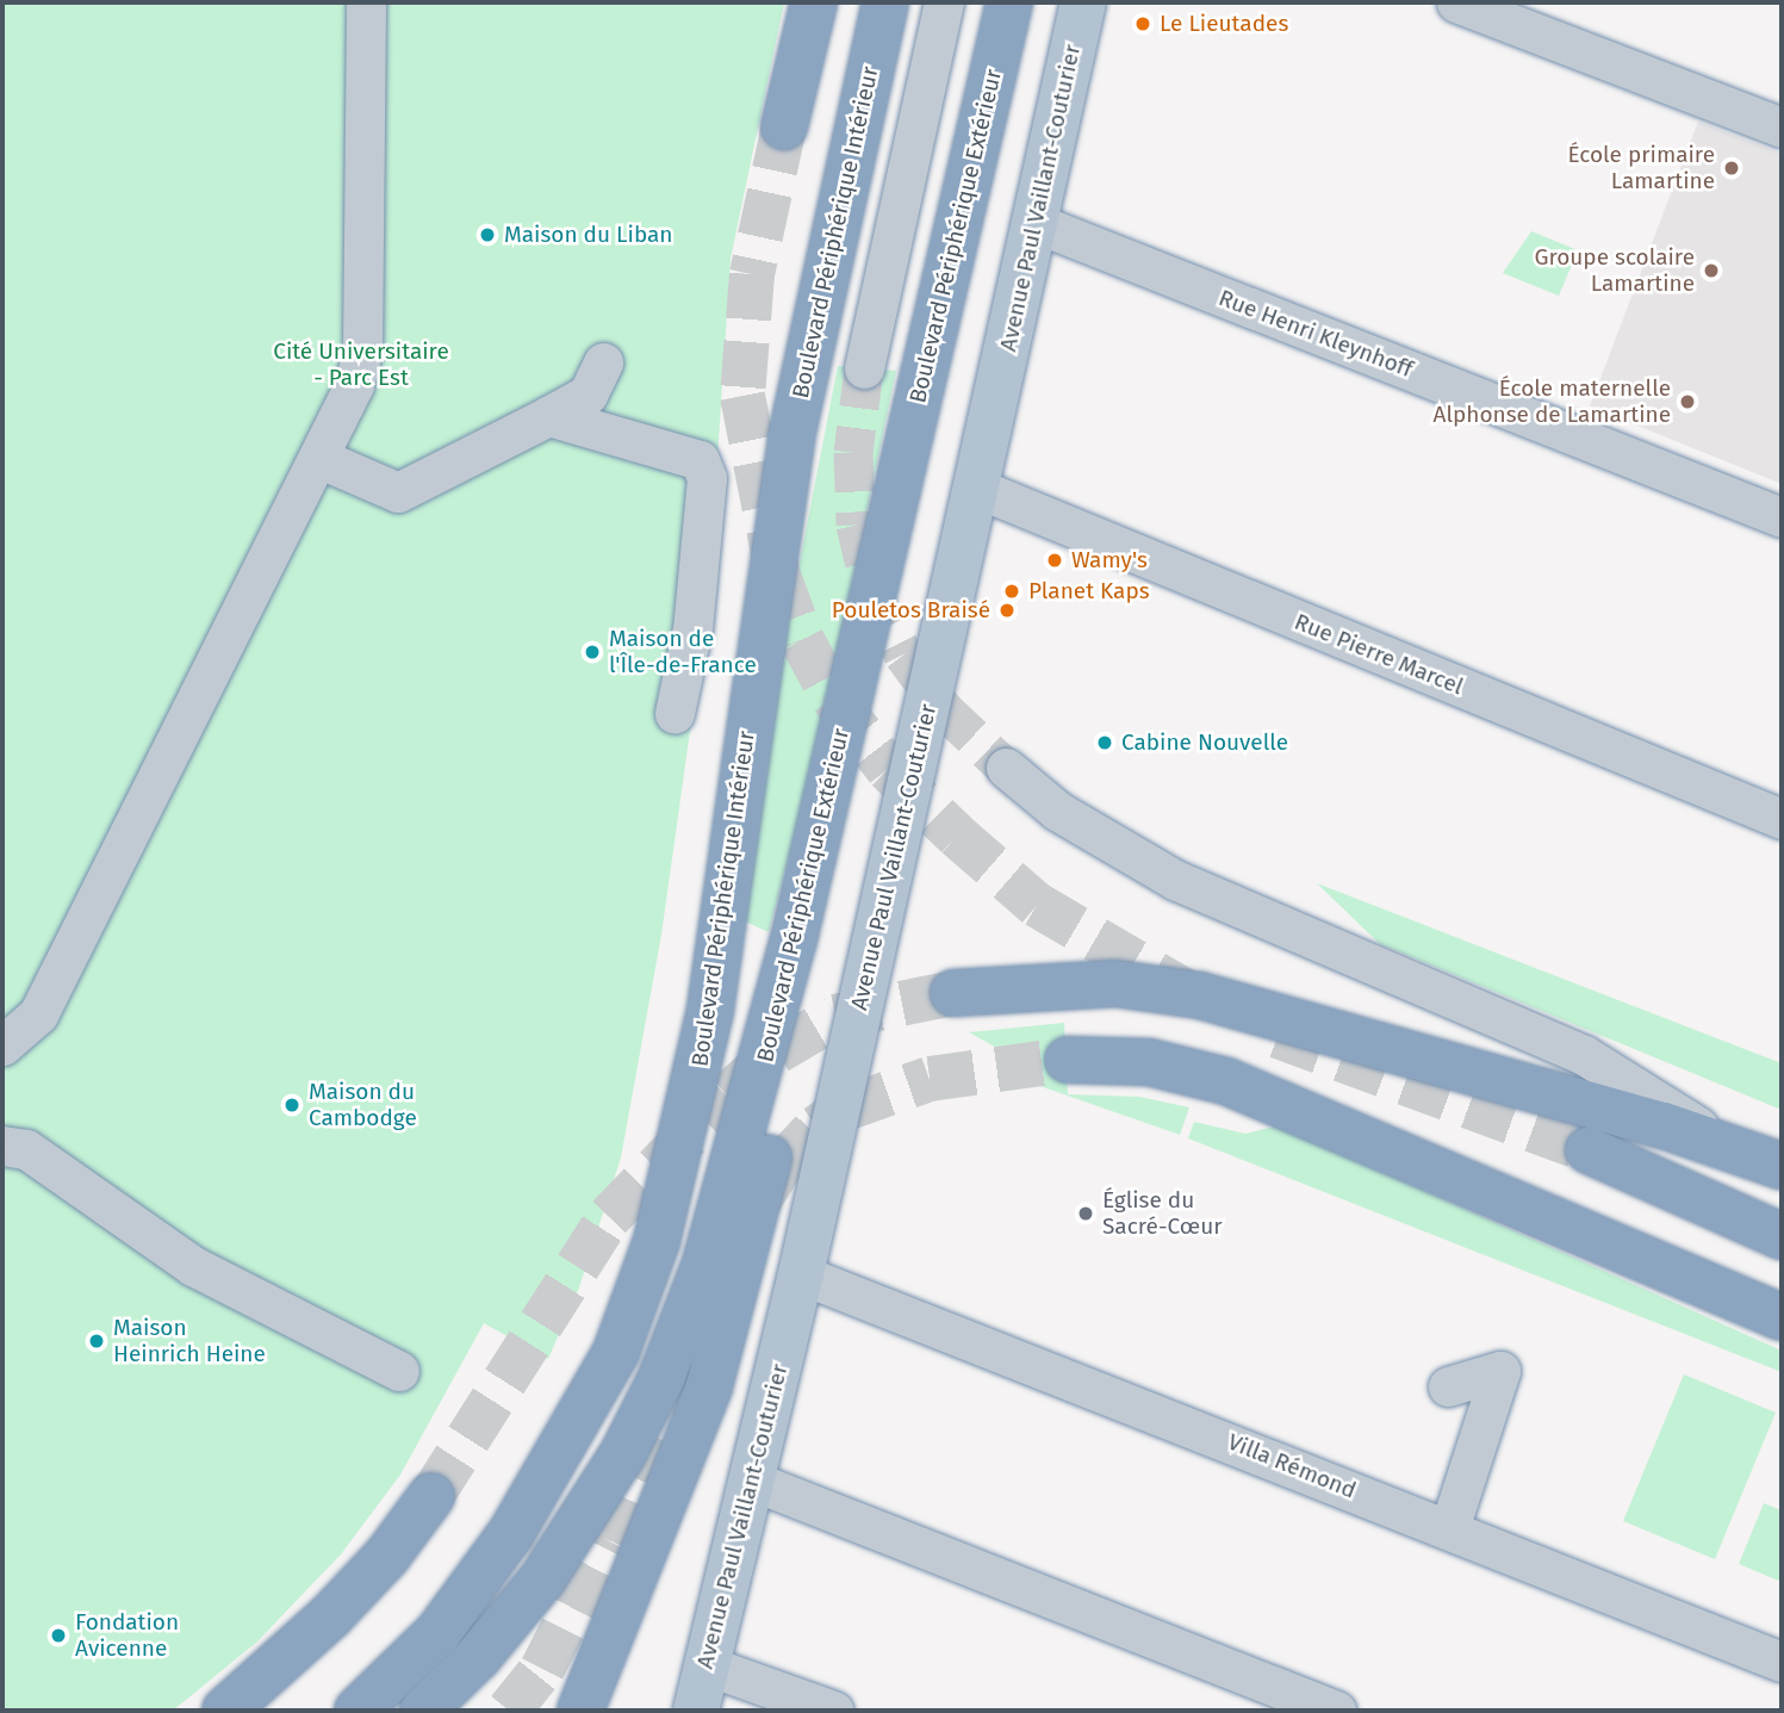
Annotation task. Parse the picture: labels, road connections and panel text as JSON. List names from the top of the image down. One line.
{"streets":{"highway":["Boulevard Périphérique Intérieur","Boulevard Périphérique Extérieur"],"main road":["Avenue Paul Vaillant-Couturier"],"street":["Rue Henri Kleynhoff","Rue Pierre Marcel","Villa Rémond"]},"crossings":[["Avenue Paul Vaillant-Couturier","Rue Henri Kleynhoff"],["Avenue Paul Vaillant-Couturier","Rue Pierre Marcel"],["Avenue Paul Vaillant-Couturier","Villa Rémond"]],"parks":["Cité Universitaire - Parc Est"],"places":["Le Lieutades","École primaire Lamartine","Maison du Liban","Groupe scolaire Lamartine","École maternelle Alphonse de Lamartine","Wamy's","Planet Kaps","Pouletos Braisé","Maison de l'Île-de-France","Cabine Nouvelle","Maison du Cambodge","Église du Sacré-Cœur","Maison Heinrich Heine","Fondation Avicenne"]}
